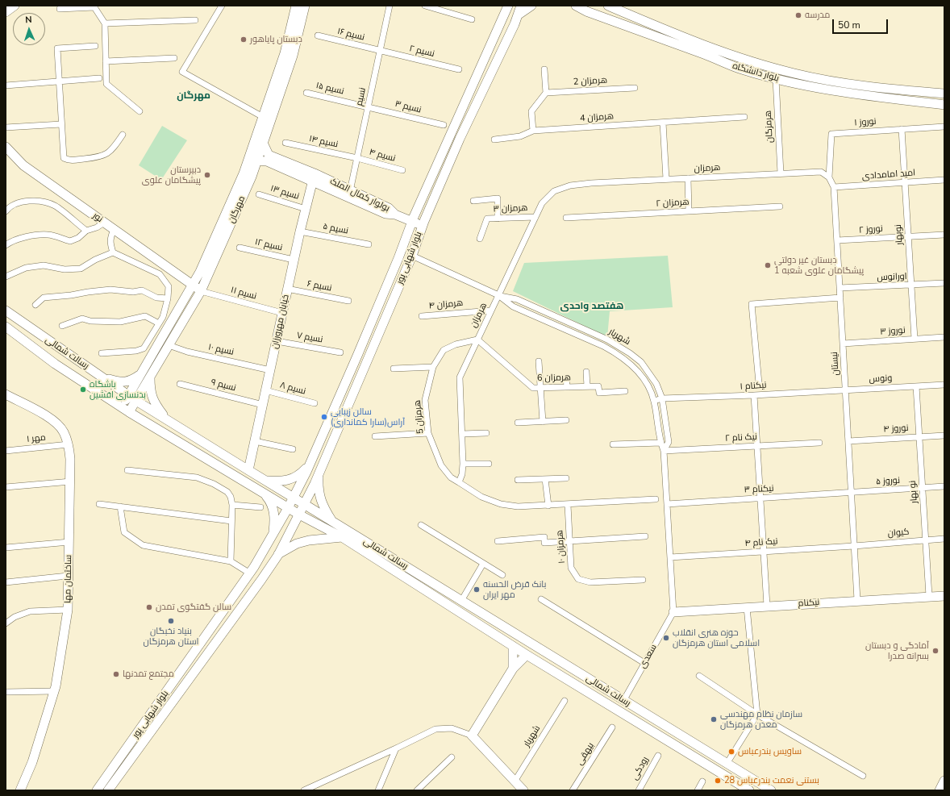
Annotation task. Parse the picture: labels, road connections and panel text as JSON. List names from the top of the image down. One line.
{"streets":{"main road":["بلوار دانشگاه","بولوار کمال الملک","مهرگان","نور","بلوار شهابی پور","خیابان مهرورزان","رسالت شمالی","ساختمان مها","نیکنام"],"street":["نسیم ۱۶","نسیم ۲","هرمزان 2","نسیم ۱۵","نسیم","نسیم ۳","هرمزان 4","نوروز ۱","هرمزگان","نسیم ۱۴","نسیم ۴","هرمزان","امید امامدادی","نسیم ۱۳","هرمزان ۲","هرمزان ۳","نسیم ۵","نوروز ۲","نوبهار","نسیم ۱۲","اورانوس","نسیم ۶","نسیم ۱۱","هرمزان ۴","نوروز ۳","شهریار","نسیم ۷","نسیم ۱۰","نیستان","هرمزان 6","ونوس","نسیم ۹","نیکنام ۱","نسیم ۸","هرمزان 5","نوروز ۴","نیک نام ۲","مهر ۱","نوروز ۵","نیکنام ۳","نو بهار","کیوان","نیک نام ۴","هرمزان ۱۰","سعدی","بیهقی","رودکی"]},"crossings":[["نسیم ۱۶","نسیم ۲"],["نسیم ۱۶","نسیم"],["نسیم ۲","نسیم"],["بلوار دانشگاه","هرمزگان"],["نسیم ۱۵","نسیم"],["نسیم ۱۵","نسیم ۳"],["نسیم","نسیم ۳"],["نسیم","نسیم ۱۴"],["نسیم","نسیم ۴"],["نسیم","بولوار کمال الملک"],["نوروز ۱","نوبهار"],["نوروز ۱","نیستان"],["هرمزگان","هرمزان"],["نسیم ۱۴","نسیم ۴"],["هرمزان","هرمزان ۳"],["هرمزان","هرمزان ۴"],["هرمزان","شهریار"],["هرمزان","هرمزان 6"],["هرمزان","هرمزان 5"],["امید امامدادی","نوبهار"],["امید امامدادی","نیستان"],["نسیم ۱۳","خیابان مهرورزان"],["بولوار کمال الملک","مهرگان"],["بولوار کمال الملک","خیابان مهرورزان"],["مهرگان","نور"],["مهرگان","نسیم ۱۱"],["مهرگان","نسیم ۱۰"],["مهرگان","رسالت شمالی"],["نور","نسیم ۱۱"],["نسیم ۵","خیابان مهرورزان"],["نوروز ۲","نوبهار"],["نوروز ۲","نیستان"],["نوبهار","اورانوس"],["نوبهار","نوروز ۳"],["نسیم ۱۲","خیابان مهرورزان"],["بلوار شهابی پور","شهریار"],["بلوار شهابی پور","رسالت شمالی"],["اورانوس","نیستان"],["نسیم ۶","خیابان مهرورزان"],["نسیم ۱۱","خیابان مهرورزان"],["خیابان مهرورزان","نسیم ۷"],["خیابان مهرورزان","نسیم ۱۰"],["خیابان مهرورزان","رسالت شمالی"],["خیابان مهرورزان","نسیم ۹"],["خیابان مهرورزان","نسیم ۸"],["نوروز ۳","نیستان"],["شهریار","نیکنام ۱"],["شهریار","نیک نام ۲"],["شهریار","نیکنام ۳"],["شهریار","نیک نام ۴"],["شهریار","نیکنام"],["شهریار","سعدی"],["رسالت شمالی","سعدی"],["نیستان","ونوس"],["نیستان","نیکنام ۱"],["نیستان","نوروز ۴"],["نیستان","نوروز ۵"],["نیستان","نیکنام ۳"],["نیستان","کیوان"],["نیستان","نیک نام ۴"],["نیستان","نیکنام"],["هرمزان 6","هرمزان 5"],["ونوس","نیکنام ۱"],["ونوس","نو بهار"],["نوروز ۴","نو بهار"],["مهر ۱","ساختمان مها"],["نوروز ۵","نیکنام ۳"],["نوروز ۵","نو بهار"],["نو بهار","کیوان"],["نو بهار","نیکنام"],["کیوان","نیک نام ۴"],["نیکنام","سعدی"]],"districts":["مهرگان","هفتصد واحدی"],"places":["مدرسه","دبستان پایاهور","دبیرستان پیشگامان علوی","دبستان غیر دولتی پیشگامان علوی شعبه 1","باشگاه بدنسازی افشین","سالن زیبایی آراس(سارا کمانداری)","بانک قرض الحسنه مهر ایران","سالن گفتگوی تمدن","بنیاد نخبگان استان هرمزگان","حوزه هنری انقلاب اسلامی استان هرمزگان","آمادگی و دبستان بسرانه صدرا","مجتمع تمدنها","سازمان نظام مهندسی معدن هرمزگان","ساویس بندرعباس","بستنی نعمت بندرعباس 28"],"scale_bar":"50 m","north":"top"}
